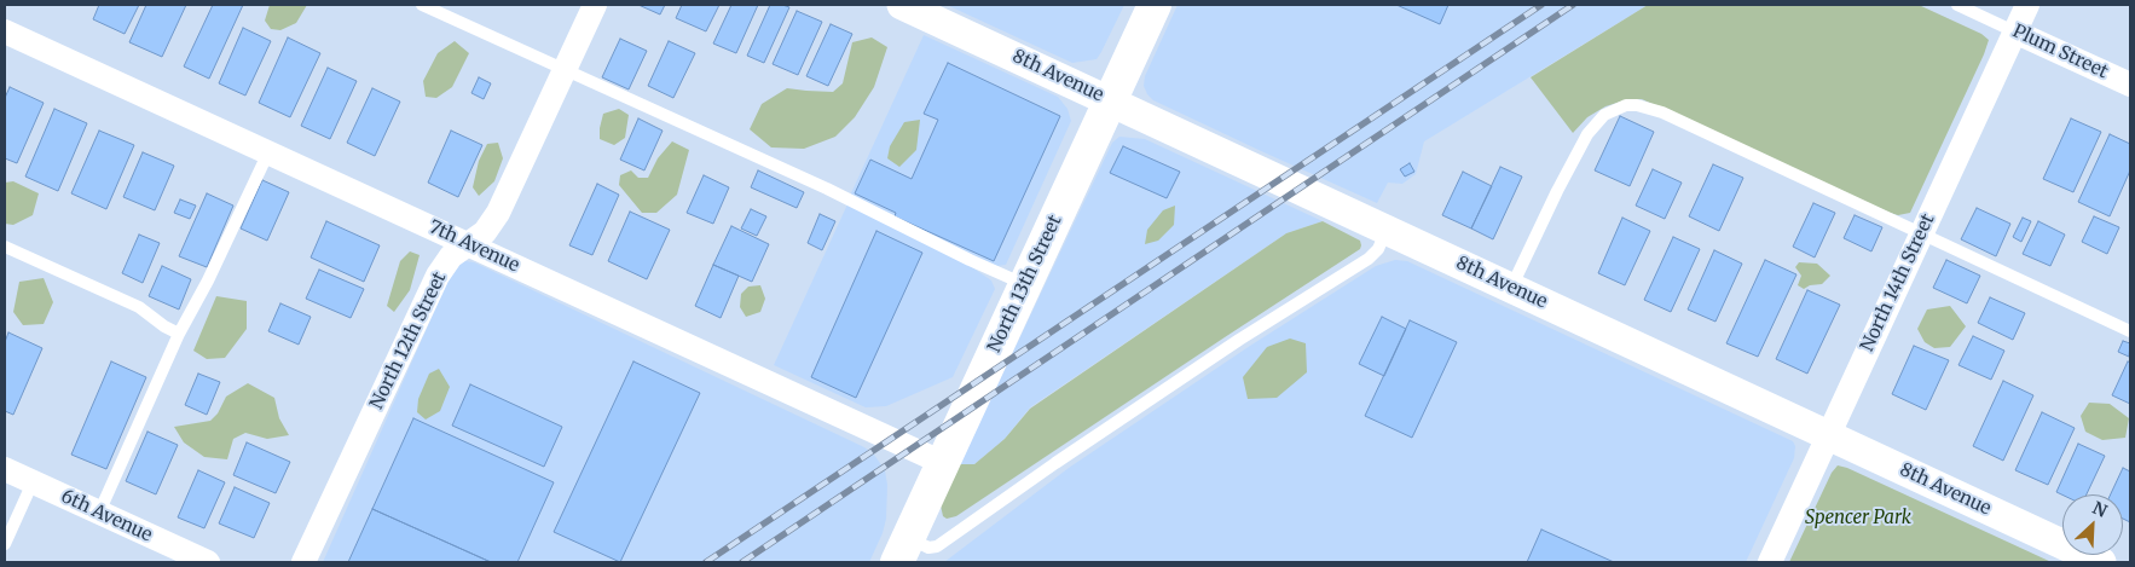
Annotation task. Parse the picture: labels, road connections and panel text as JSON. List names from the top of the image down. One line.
{"streets":{"main road":["North 13th Street"],"street":["Plum Street","8th Avenue","7th Avenue","North 14th Street","North 12th Street","6th Avenue"]},"crossings":[["Plum Street","North 14th Street"],["8th Avenue","North 14th Street"],["8th Avenue","North 13th Street"],["7th Avenue","North 13th Street"],["7th Avenue","North 12th Street"]],"parks":["Spencer Park"],"north":"top right"}
